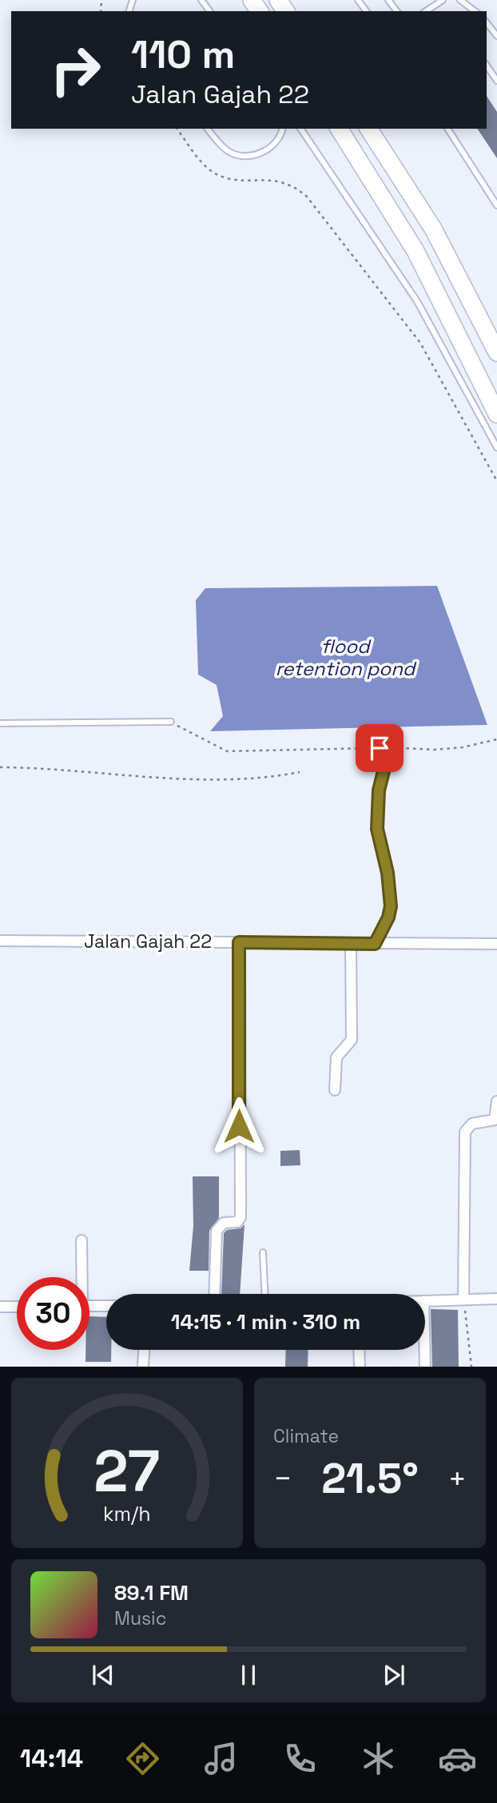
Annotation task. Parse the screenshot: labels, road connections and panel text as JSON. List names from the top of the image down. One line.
{"streets":{"street":["Jalan Gajah 22"]},"water":["flood retention pond"],"page":{"turn":["110 m","Jalan Gajah 22"],"limit":"30","trip":"14:15 · 1 min · 310 m","tile":"Climate","heat":["−","21.5°","+"],"song":["89.1 FM","Music"],"tabs":"14:14","gauge":["27","km/h"]}}
